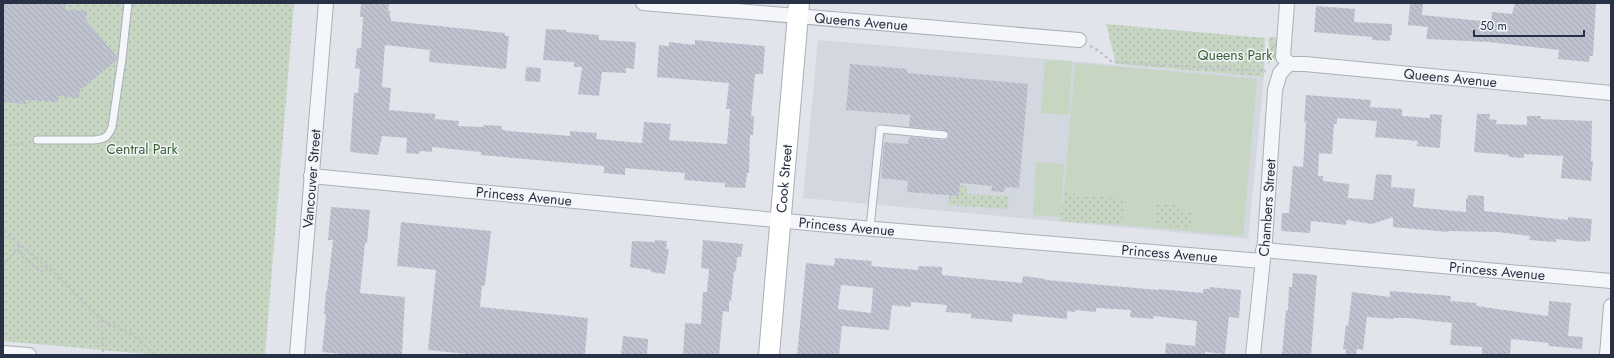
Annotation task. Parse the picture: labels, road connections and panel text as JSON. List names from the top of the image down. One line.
{"streets":{"main road":["Cook Street"],"street":["Queens Avenue","Vancouver Street","Princess Avenue","Chambers Street"]},"crossings":[["Queens Avenue","Cook Street"],["Queens Avenue","Chambers Street"],["Vancouver Street","Princess Avenue"],["Cook Street","Princess Avenue"],["Princess Avenue","Chambers Street"]],"parks":["Queens Park","Central Park"],"scale_bar":"50 m"}
